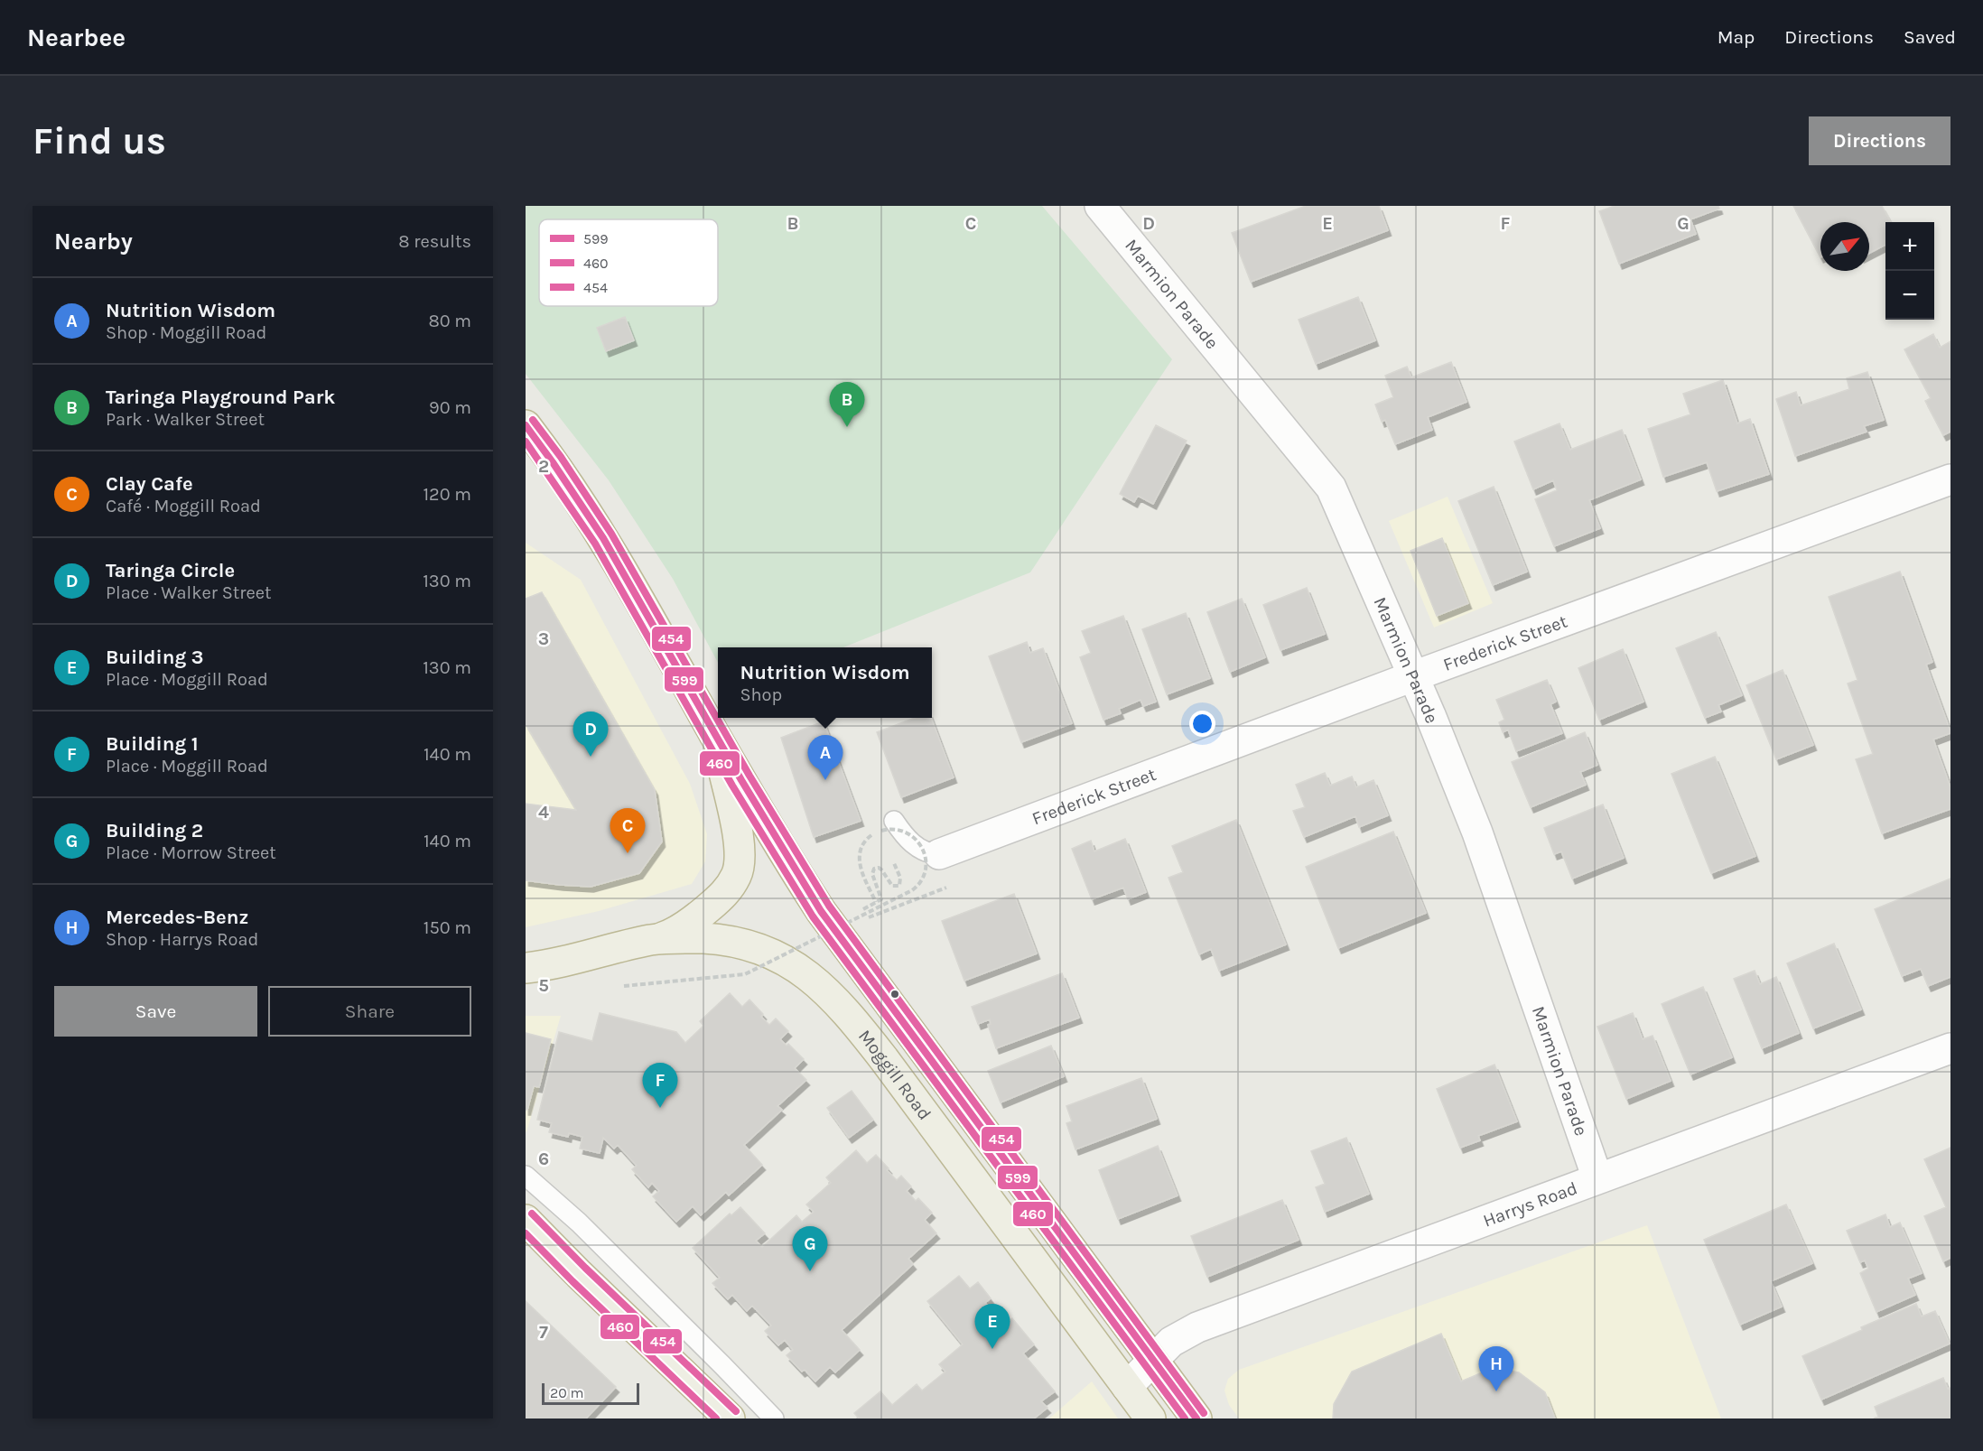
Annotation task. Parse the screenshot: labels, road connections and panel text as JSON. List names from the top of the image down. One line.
{"streets":{"highway":["Moggill Road"],"street":["Marmion Parade","Frederick Street","Harrys Road"]},"crossings":[["Marmion Parade","Frederick Street"],["Marmion Parade","Harrys Road"],["Moggill Road","Harrys Road"]],"lines":["transit line 454","transit line 599","transit line 460"],"legend":["599","460","454"],"scale_bar":"20 m","north":"top right","page":{"header":"Nearbee","nav":["Map","Directions","Saved"],"buttons":["Directions",["Save","Share"]],"title":"Find us","heading":["Nearby","8 results"],"map_buttons":["+","−"],"list":[{"mark":"A","name":"Nutrition Wisdom","note":"Shop · Moggill Road","value":"80 m"},{"mark":"B","name":"Taringa Playground Park","note":"Park · Walker Street","value":"90 m"},{"mark":"C","name":"Clay Cafe","note":"Café · Moggill Road","value":"120 m"},{"mark":"D","name":"Taringa Circle","note":"Place · Walker Street","value":"130 m"},{"mark":"E","name":"Building 3","note":"Place · Moggill Road","value":"130 m"},{"mark":"F","name":"Building 1","note":"Place · Moggill Road","value":"140 m"},{"mark":"G","name":"Building 2","note":"Place · Morrow Street","value":"140 m"},{"mark":"H","name":"Mercedes-Benz","note":"Shop · Harrys Road","value":"150 m"}],"pins":["B","D","A","C","F","G","E","H"],"popup":["Nutrition Wisdom","Shop"],"scale":"20 m"},"grid":{"columns":["B","C","D","E","F","G"],"rows":["2","3","4","5","6","7"]}}
